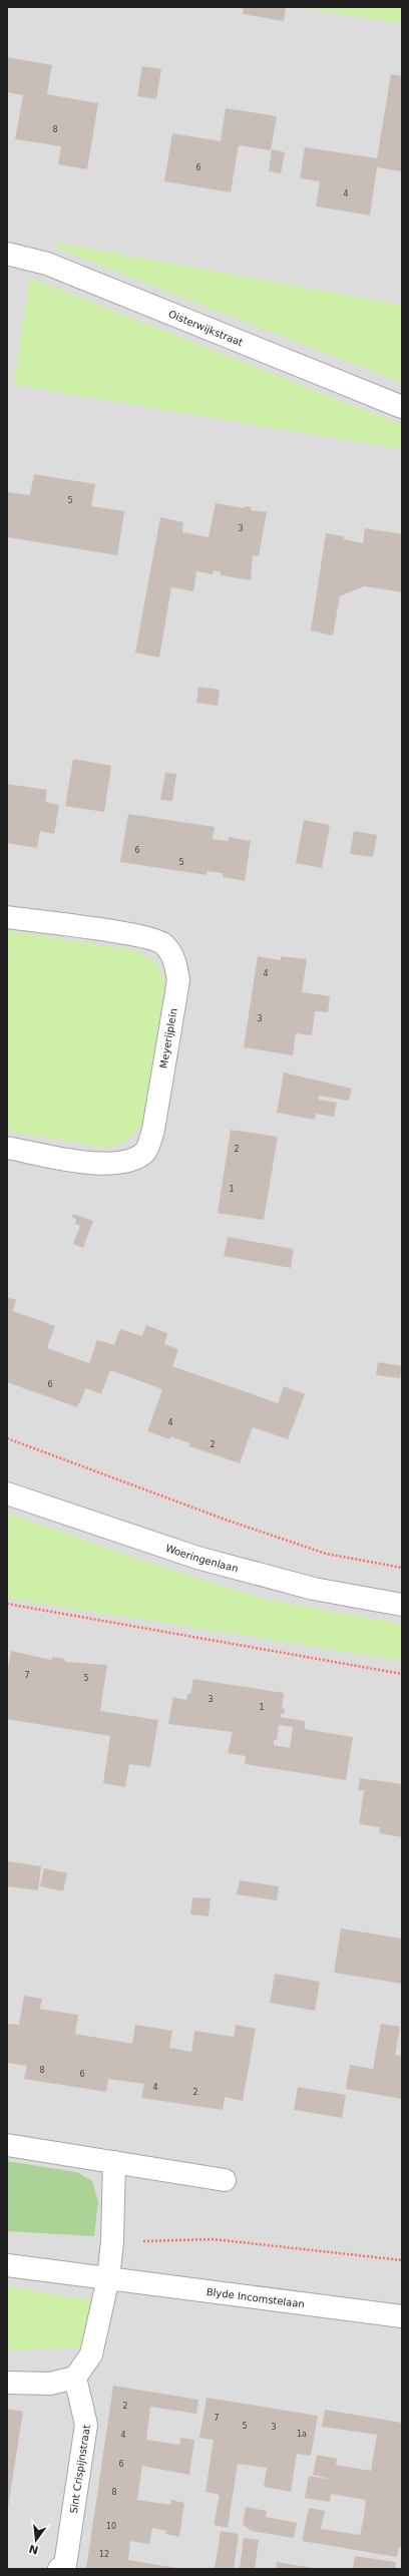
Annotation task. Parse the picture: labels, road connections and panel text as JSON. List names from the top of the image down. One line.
{"streets":{"street":["Oisterwijkstraat","Meyerijplein","Woeringenlaan","Blyde Incomstelaan","Sint Crispijnstraat"]},"house_numbers":["8","6","4","5","3","6","5","4","3","2","1","6","4","2","7","5","3","1","8","6","4","2","2","7","5","3","1a","4","6","8","10","12"],"north":"bottom"}
